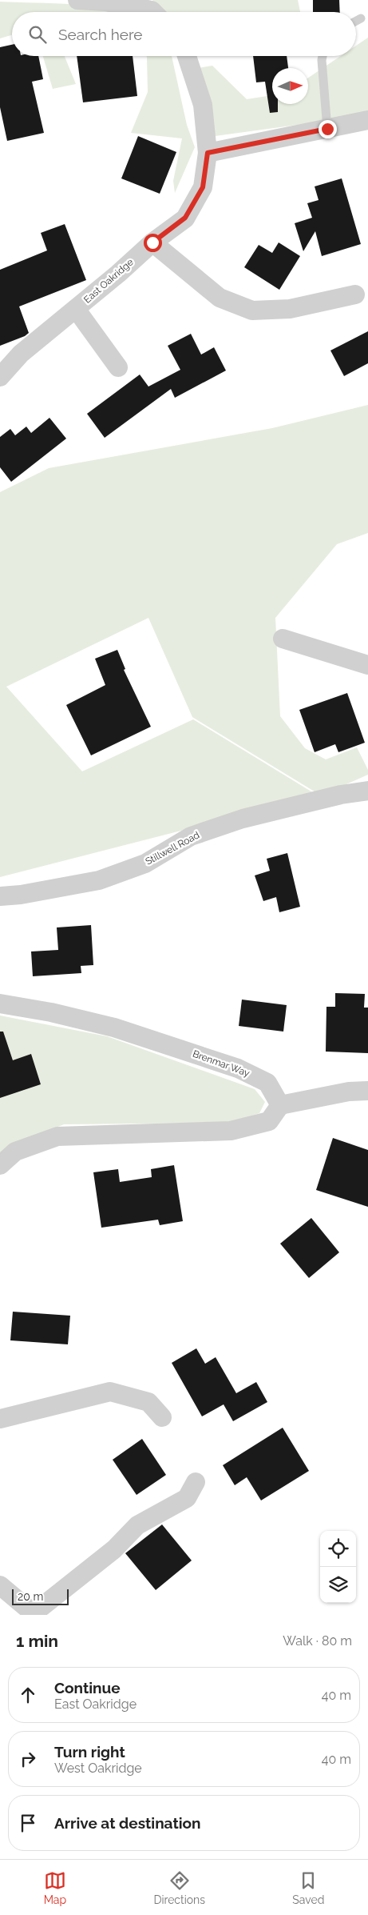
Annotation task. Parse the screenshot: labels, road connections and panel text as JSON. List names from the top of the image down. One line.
{"streets":{"street":["East Oakridge","Stillwell Road","Brenmar Way"]},"scale_bar":"20 m","north":"right","page":{"search":"Search here","scale":"20 m","heading":["1 min","Walk · 80 m"],"list":[["Continue","East Oakridge","40 m"],["Turn right","West Oakridge","40 m"],"Arrive at destination"],"nav":["Map","Directions","Saved"]}}
